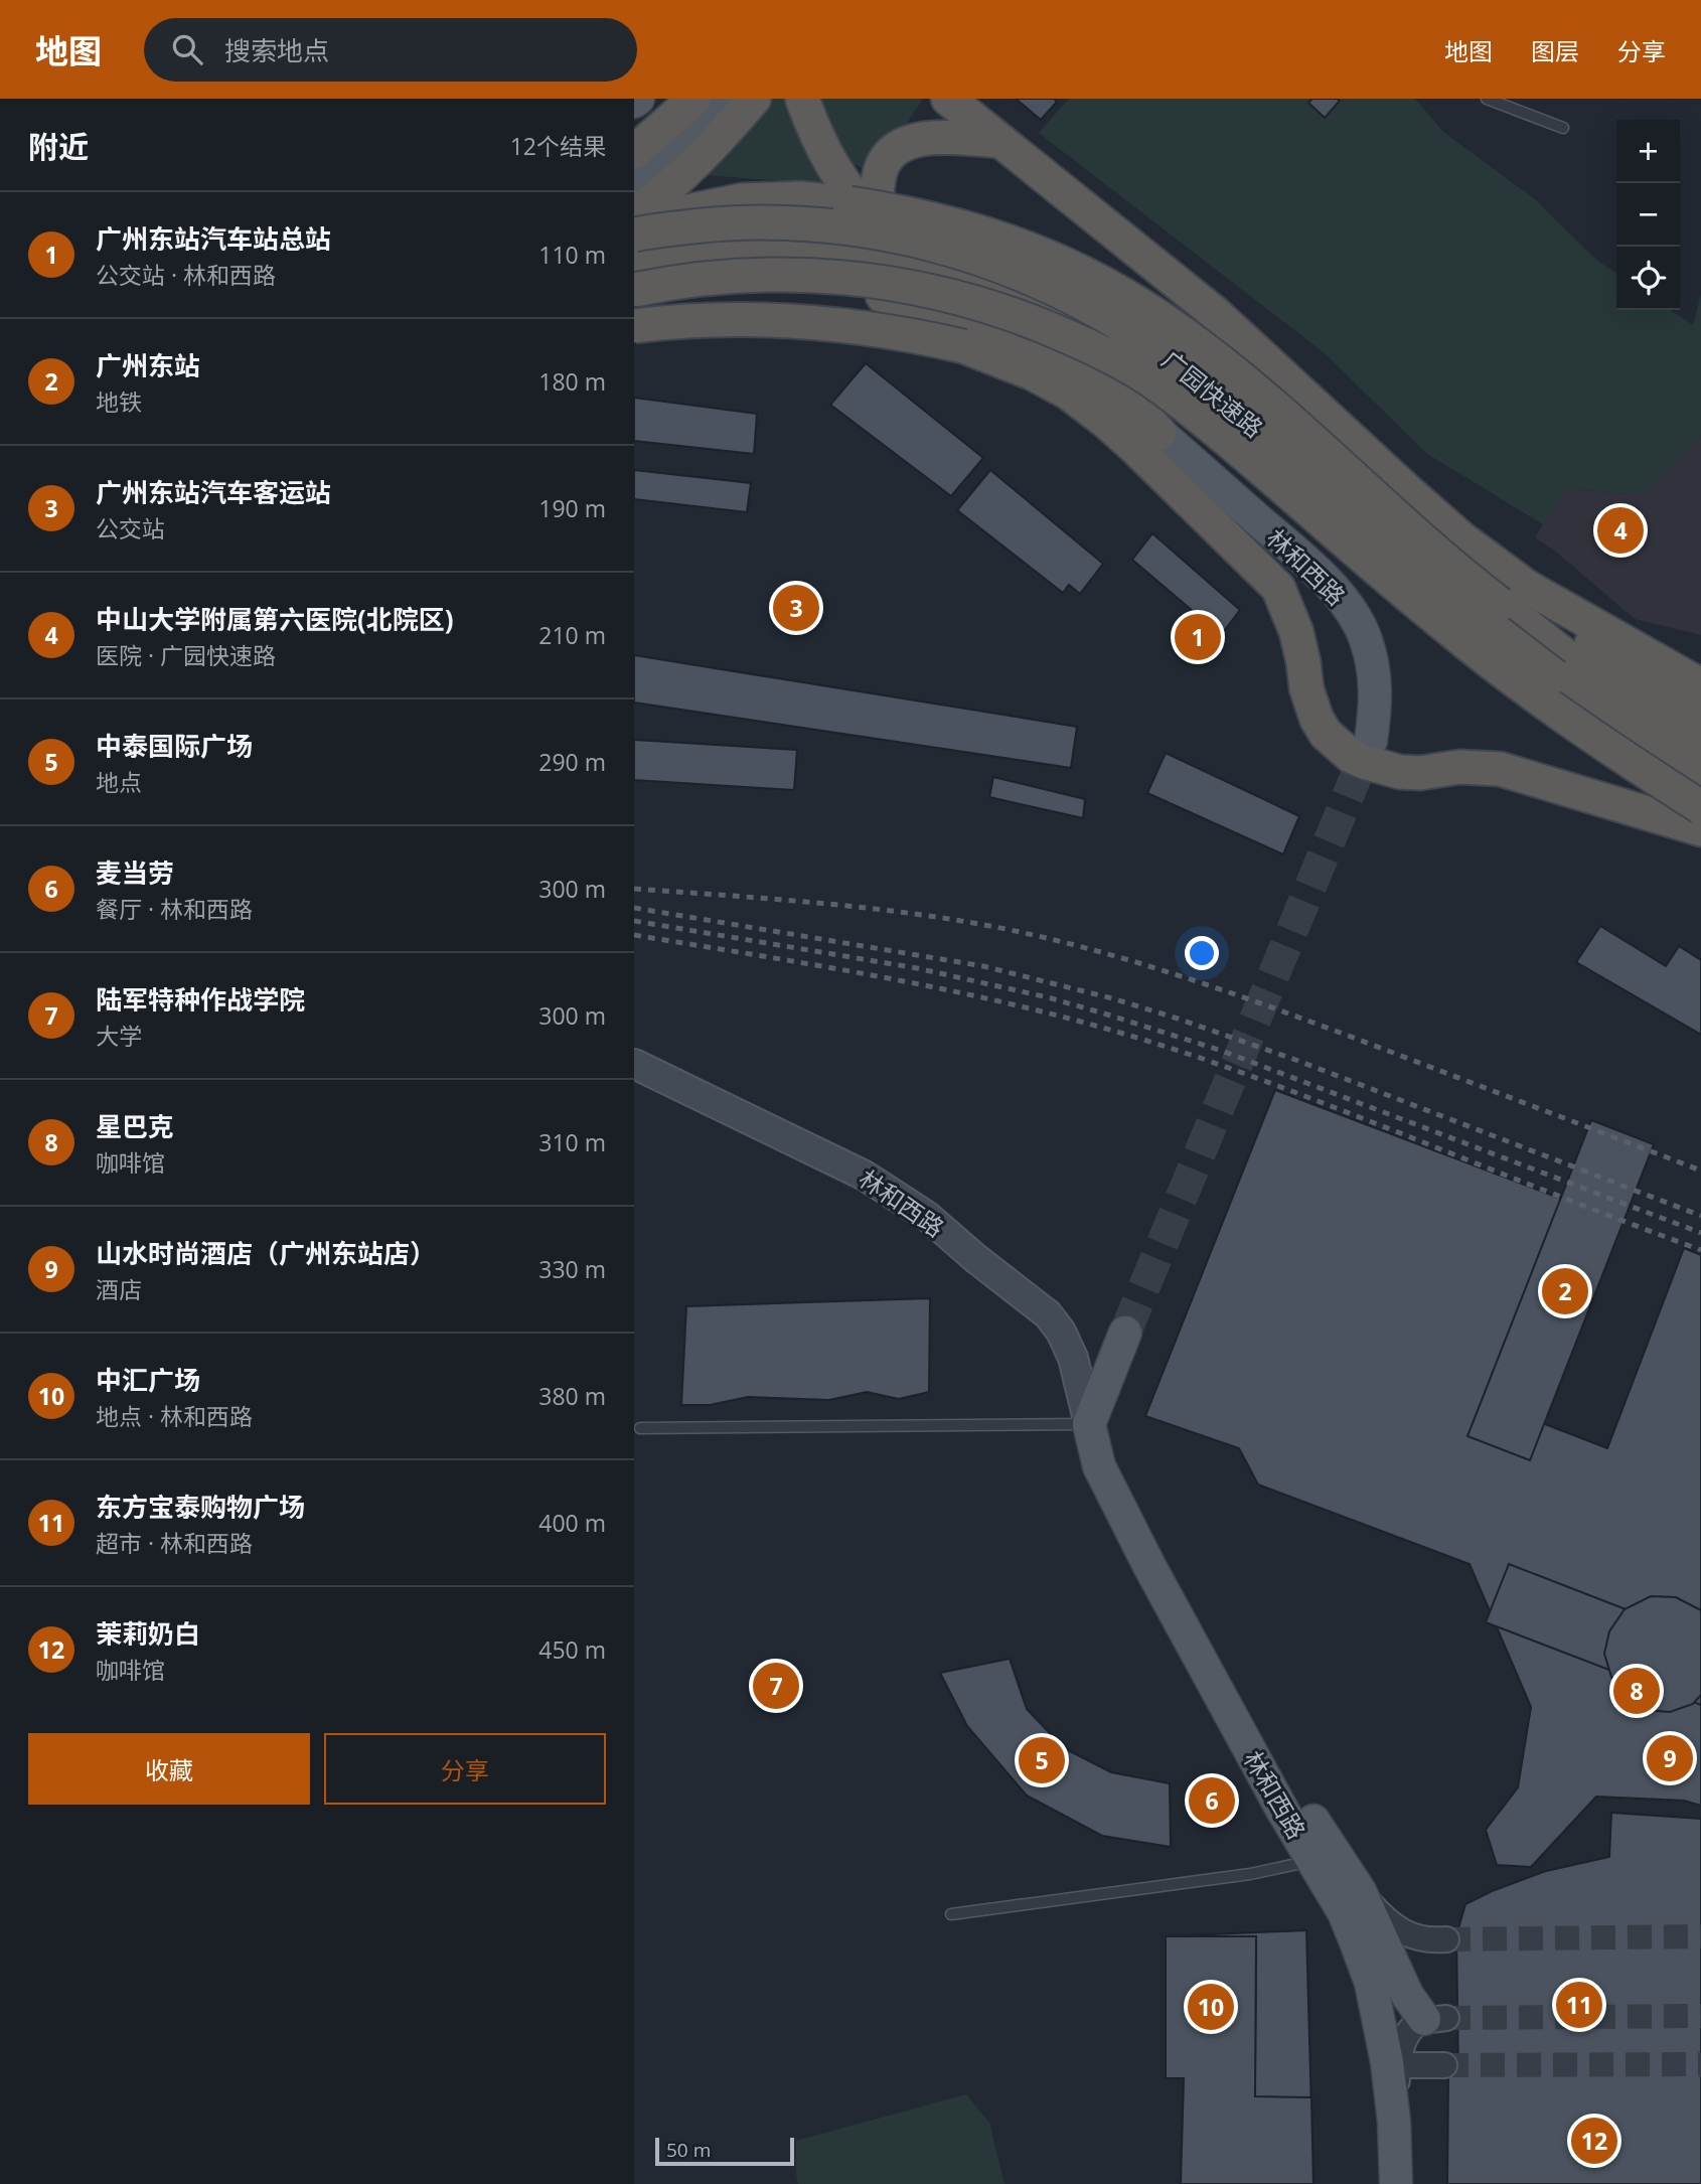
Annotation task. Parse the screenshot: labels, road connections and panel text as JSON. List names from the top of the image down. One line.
{"streets":{"highway":["广园快速路"],"main road":["林和西路"]},"scale_bar":"50 m","page":{"header":"地图","search":"搜索地点","nav":["地图","图层","分享"],"heading":["附近","12个结果"],"map_buttons":["+","−"],"list":[{"mark":"1","name":"广州东站汽车站总站","note":"公交站 · 林和西路","value":"110 m"},{"mark":"2","name":"广州东站","note":"地铁","value":"180 m"},{"mark":"3","name":"广州东站汽车客运站","note":"公交站","value":"190 m"},{"mark":"4","name":"中山大学附属第六医院(北院区)","note":"医院 · 广园快速路","value":"210 m"},{"mark":"5","name":"中泰国际广场","note":"地点","value":"290 m"},{"mark":"6","name":"麦当劳","note":"餐厅 · 林和西路","value":"300 m"},{"mark":"7","name":"陆军特种作战学院","note":"大学","value":"300 m"},{"mark":"8","name":"星巴克","note":"咖啡馆","value":"310 m"},{"mark":"9","name":"山水时尚酒店（广州东站店）","note":"酒店","value":"330 m"},{"mark":"10","name":"中汇广场","note":"地点 · 林和西路","value":"380 m"},{"mark":"11","name":"东方宝泰购物广场","note":"超市 · 林和西路","value":"400 m"},{"mark":"12","name":"茉莉奶白","note":"咖啡馆","value":"450 m"}],"pins":["4","3","1","2","7","8","9","5","6","11","10","12"],"buttons":["收藏","分享"],"scale":"50 m"}}
